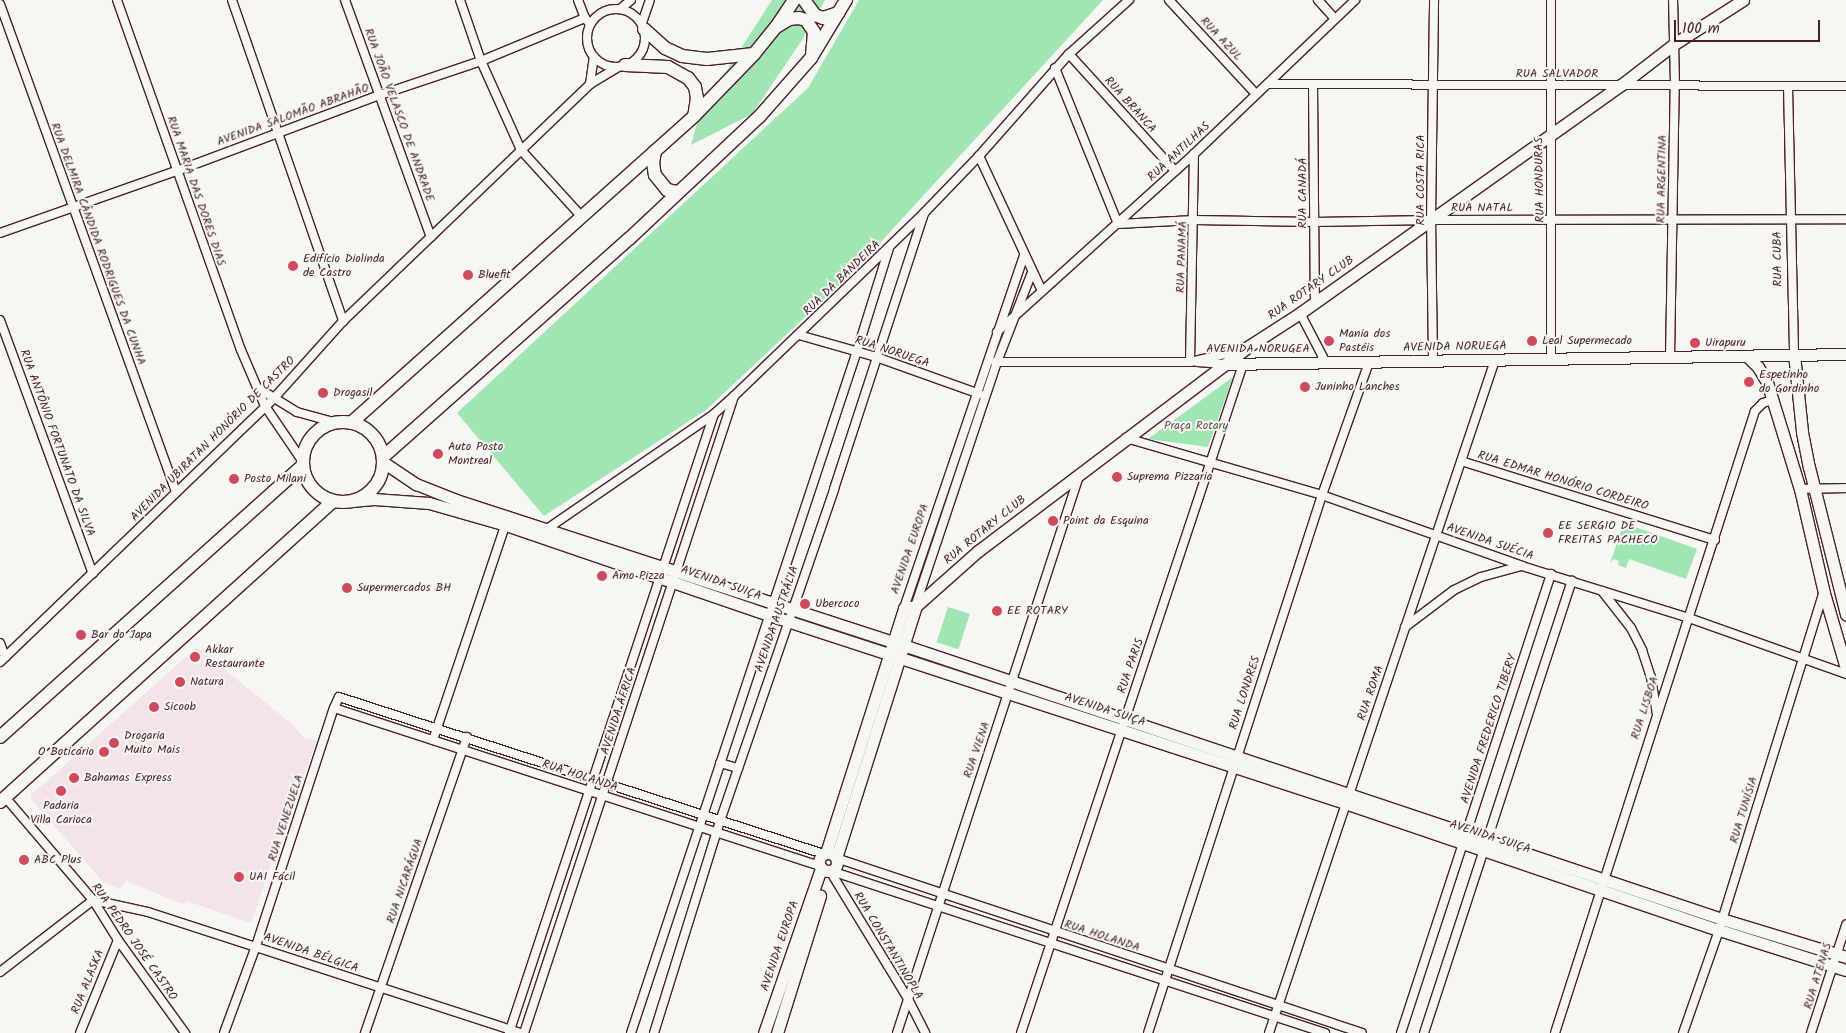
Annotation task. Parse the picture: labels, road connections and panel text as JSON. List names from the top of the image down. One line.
{"streets":{"main road":["RUA CUBA","RUA ROTARY CLUB","AVENIDA NORUEGA","AVENIDA NORUGEA","AVENIDA EUROPA","AVENIDA SUIÇA"],"street":["RUA AZUL","RUA SALVADOR","RUA BRANCA","AVENIDA SALOMÃO ABRAHÃO","RUA JOÃO VELASCO DE ANDRADE","RUA ANTILHAS","RUA ARGENTINA","RUA COSTA RICA","RUA HONDURAS","RUA MARIA DAS DORES DIAS","RUA CANADÁ","RUA NATAL","RUA DELMIRA CÂNDIDA RODRIGUES DA CUNHA","RUA PANAMÁ","RUA DA BANDEIRA","RUA NORUEGA","AVENIDA UBIRATAN HONÓRIO DE CASTRO","RUA ANTÔNIO FORTUNATO DA SILVA","RUA EDMAR HONÓRIO CORDEIRO","AVENIDA SUÉCIA","AVENIDA AUSTRÁLIA","RUA PARIS","RUA LONDRES","RUA ROMA","RUA LISBOA","AVENIDA ÁFRICA","AVENIDA FREDERICO TIBERY","RUA VIENA","RUA HOLANDA","RUA TUNÍSIA","RUA VENEZUELA","RUA NICARÁGUA","RUA PEDRO JOSÉ CASTRO","RUA CONSTANTINOPLA","AVENIDA BÉLGICA","RUA ATENAS","RUA ALASKA"]},"crossings":[["RUA AZUL","RUA ANTILHAS"],["RUA SALVADOR","RUA ANTILHAS"],["RUA SALVADOR","RUA ARGENTINA"],["RUA SALVADOR","RUA COSTA RICA"],["RUA SALVADOR","RUA HONDURAS"],["RUA SALVADOR","RUA CANADÁ"],["RUA SALVADOR","RUA CUBA"],["RUA SALVADOR","RUA ROTARY CLUB"],["RUA BRANCA","RUA ANTILHAS"],["RUA BRANCA","RUA DA BANDEIRA"],["AVENIDA SALOMÃO ABRAHÃO","RUA JOÃO VELASCO DE ANDRADE"],["AVENIDA SALOMÃO ABRAHÃO","RUA MARIA DAS DORES DIAS"],["AVENIDA SALOMÃO ABRAHÃO","RUA DELMIRA CÂNDIDA RODRIGUES DA CUNHA"],["AVENIDA SALOMÃO ABRAHÃO","AVENIDA UBIRATAN HONÓRIO DE CASTRO"],["RUA JOÃO VELASCO DE ANDRADE","AVENIDA UBIRATAN HONÓRIO DE CASTRO"],["RUA ANTILHAS","RUA NATAL"],["RUA ANTILHAS","RUA PANAMÁ"],["RUA ANTILHAS","AVENIDA EUROPA"],["RUA ARGENTINA","RUA NATAL"],["RUA ARGENTINA","RUA ROTARY CLUB"],["RUA ARGENTINA","AVENIDA NORUEGA"],["RUA COSTA RICA","RUA NATAL"],["RUA COSTA RICA","RUA ROTARY CLUB"],["RUA COSTA RICA","AVENIDA NORUEGA"],["RUA HONDURAS","RUA NATAL"],["RUA HONDURAS","RUA ROTARY CLUB"],["RUA HONDURAS","AVENIDA NORUEGA"],["RUA MARIA DAS DORES DIAS","AVENIDA UBIRATAN HONÓRIO DE CASTRO"],["RUA MARIA DAS DORES DIAS","AVENIDA SUIÇA"],["RUA CANADÁ","RUA NATAL"],["RUA CANADÁ","RUA ROTARY CLUB"],["RUA NATAL","RUA PANAMÁ"],["RUA NATAL","RUA CUBA"],["RUA NATAL","RUA ROTARY CLUB"],["RUA DELMIRA CÂNDIDA RODRIGUES DA CUNHA","AVENIDA UBIRATAN HONÓRIO DE CASTRO"],["RUA PANAMÁ","AVENIDA NORUGEA"],["RUA CUBA","AVENIDA NORUEGA"],["RUA DA BANDEIRA","RUA NORUEGA"],["RUA DA BANDEIRA","AVENIDA SUIÇA"],["RUA DA BANDEIRA","AVENIDA AUSTRÁLIA"],["RUA DA BANDEIRA","AVENIDA ÁFRICA"],["RUA ROTARY CLUB","AVENIDA NORUGEA"],["RUA ROTARY CLUB","AVENIDA SUÉCIA"],["RUA ROTARY CLUB","AVENIDA EUROPA"],["RUA ROTARY CLUB","RUA VIENA"],["AVENIDA NORUEGA","AVENIDA NORUGEA"],["AVENIDA NORUEGA","RUA LONDRES"],["AVENIDA NORUEGA","RUA ROMA"],["AVENIDA NORUGEA","RUA PARIS"],["RUA NORUEGA","AVENIDA EUROPA"],["RUA NORUEGA","AVENIDA AUSTRÁLIA"],["AVENIDA UBIRATAN HONÓRIO DE CASTRO","RUA ANTÔNIO FORTUNATO DA SILVA"],["RUA EDMAR HONÓRIO CORDEIRO","RUA ROMA"],["RUA EDMAR HONÓRIO CORDEIRO","RUA LISBOA"],["AVENIDA SUÉCIA","RUA PARIS"],["AVENIDA SUÉCIA","RUA LONDRES"],["AVENIDA SUÉCIA","RUA ROMA"],["AVENIDA SUÉCIA","RUA LISBOA"],["AVENIDA SUÉCIA","AVENIDA FREDERICO TIBERY"],["AVENIDA SUÉCIA","RUA TUNÍSIA"],["AVENIDA EUROPA","AVENIDA SUIÇA"],["AVENIDA EUROPA","RUA HOLANDA"],["AVENIDA EUROPA","RUA CONSTANTINOPLA"],["AVENIDA SUIÇA","AVENIDA AUSTRÁLIA"],["AVENIDA SUIÇA","RUA PARIS"],["AVENIDA SUIÇA","RUA LONDRES"],["AVENIDA SUIÇA","RUA ROMA"],["AVENIDA SUIÇA","RUA LISBOA"],["AVENIDA SUIÇA","AVENIDA ÁFRICA"],["AVENIDA SUIÇA","AVENIDA FREDERICO TIBERY"],["AVENIDA SUIÇA","RUA VIENA"],["AVENIDA SUIÇA","RUA TUNÍSIA"],["AVENIDA SUIÇA","RUA ATENAS"],["AVENIDA AUSTRÁLIA","RUA HOLANDA"],["RUA PARIS","RUA HOLANDA"],["RUA LONDRES","RUA HOLANDA"],["RUA ROMA","RUA HOLANDA"],["AVENIDA ÁFRICA","RUA HOLANDA"],["AVENIDA ÁFRICA","AVENIDA BÉLGICA"],["RUA VIENA","RUA HOLANDA"],["RUA VIENA","RUA CONSTANTINOPLA"],["RUA HOLANDA","RUA VENEZUELA"],["RUA HOLANDA","RUA NICARÁGUA"],["RUA HOLANDA","RUA CONSTANTINOPLA"],["RUA VENEZUELA","AVENIDA BÉLGICA"],["RUA NICARÁGUA","AVENIDA BÉLGICA"],["RUA PEDRO JOSÉ CASTRO","AVENIDA BÉLGICA"],["RUA PEDRO JOSÉ CASTRO","RUA ALASKA"]],"parks":["Praça Rotary"],"places":["Edifício Diolinda de Castro","Bluefit","Mania dos Pastéis","Leal Supermecado","Uirapuru","Espetinho do Gordinho","Juninho Lanches","Drogasil","Auto Posto Montreal","Suprema Pizzaria","Posto Milani","Point da Esquina","EE SERGIO DE FREITAS PACHECO","Amo Pizza","Supermercados BH","Ubercoco","EE ROTARY","Bar do Japa","Akkar Restaurante","Natura","Sicoob","Drogaria Muito Mais","O Boticário","Bahamas Express","Padaria Villa Carioca","ABC Plus","UAI Fácil"],"scale_bar":"100 m"}
